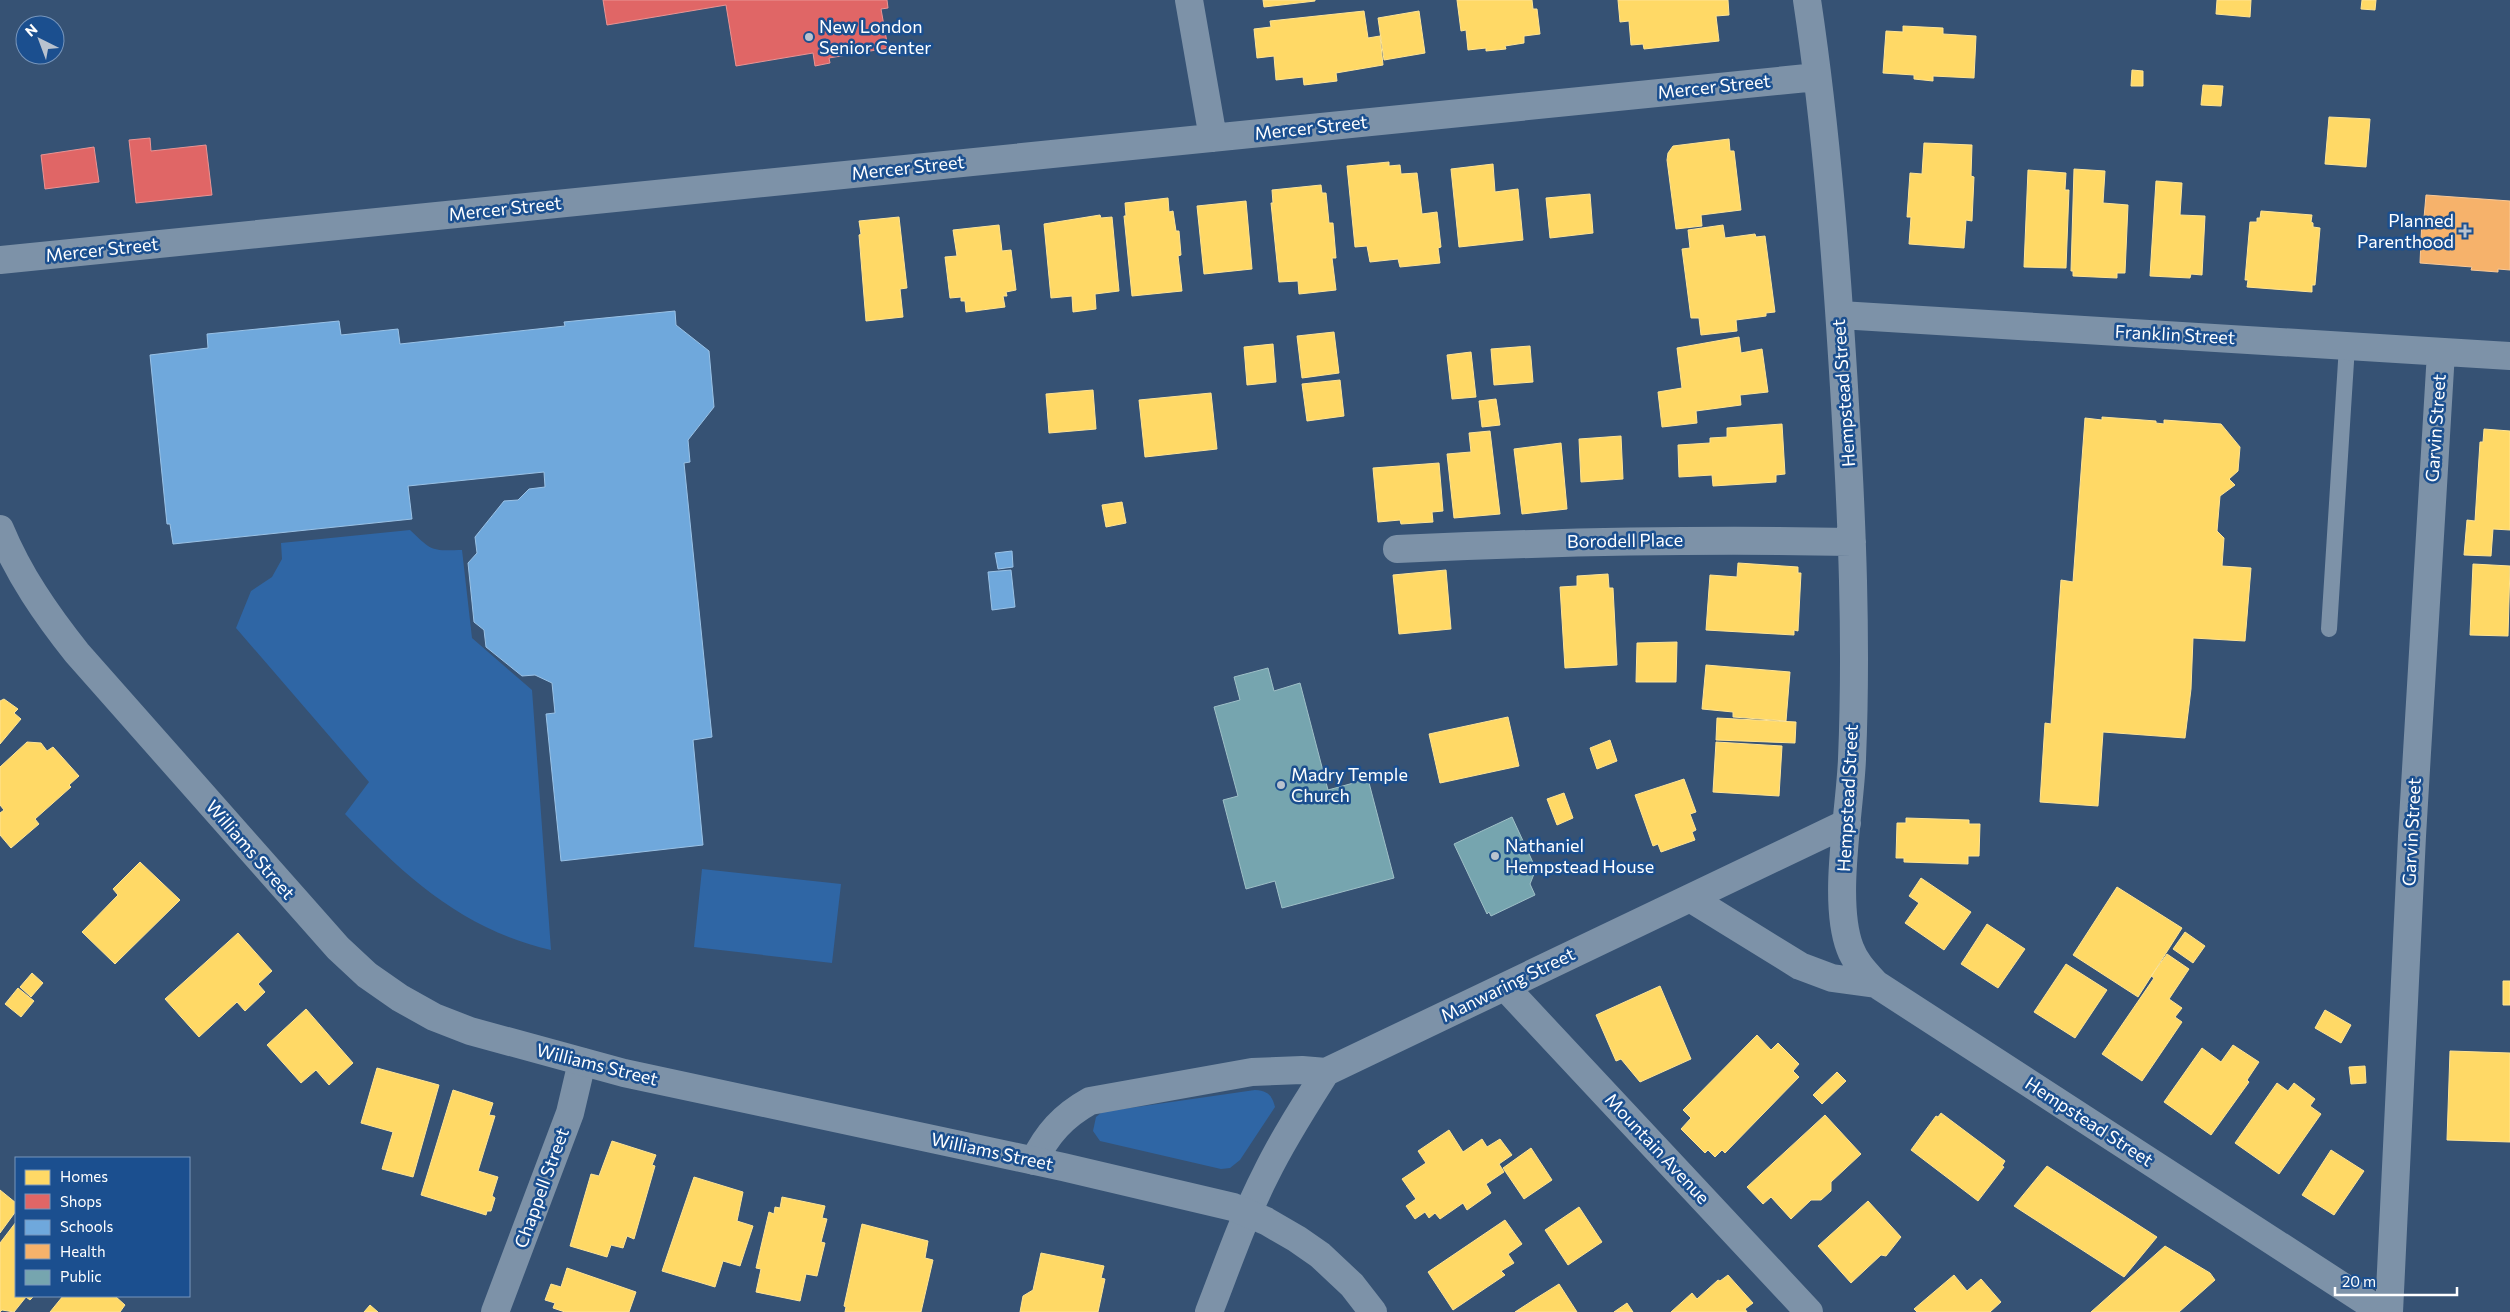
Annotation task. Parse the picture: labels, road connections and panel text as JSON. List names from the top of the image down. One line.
{"streets":{"street":["Mercer Street","Franklin Street","Hempstead Street","Garvin Street","Borodell Place","Williams Street","Manwaring Street","Mountain Avenue","Chappell Street"]},"crossings":[["Mercer Street","Hempstead Street"],["Franklin Street","Hempstead Street"],["Franklin Street","Garvin Street"],["Hempstead Street","Borodell Place"],["Hempstead Street","Manwaring Street"],["Williams Street","Manwaring Street"],["Williams Street","Chappell Street"],["Manwaring Street","Mountain Avenue"]],"places":{"other":["New London Senior Center","Madry Temple Church","Nathaniel Hempstead House"],"health":["Planned Parenthood"]},"legend":["Homes","Shops","Schools","Health","Public"],"scale_bar":"20 m","north":"top left"}
